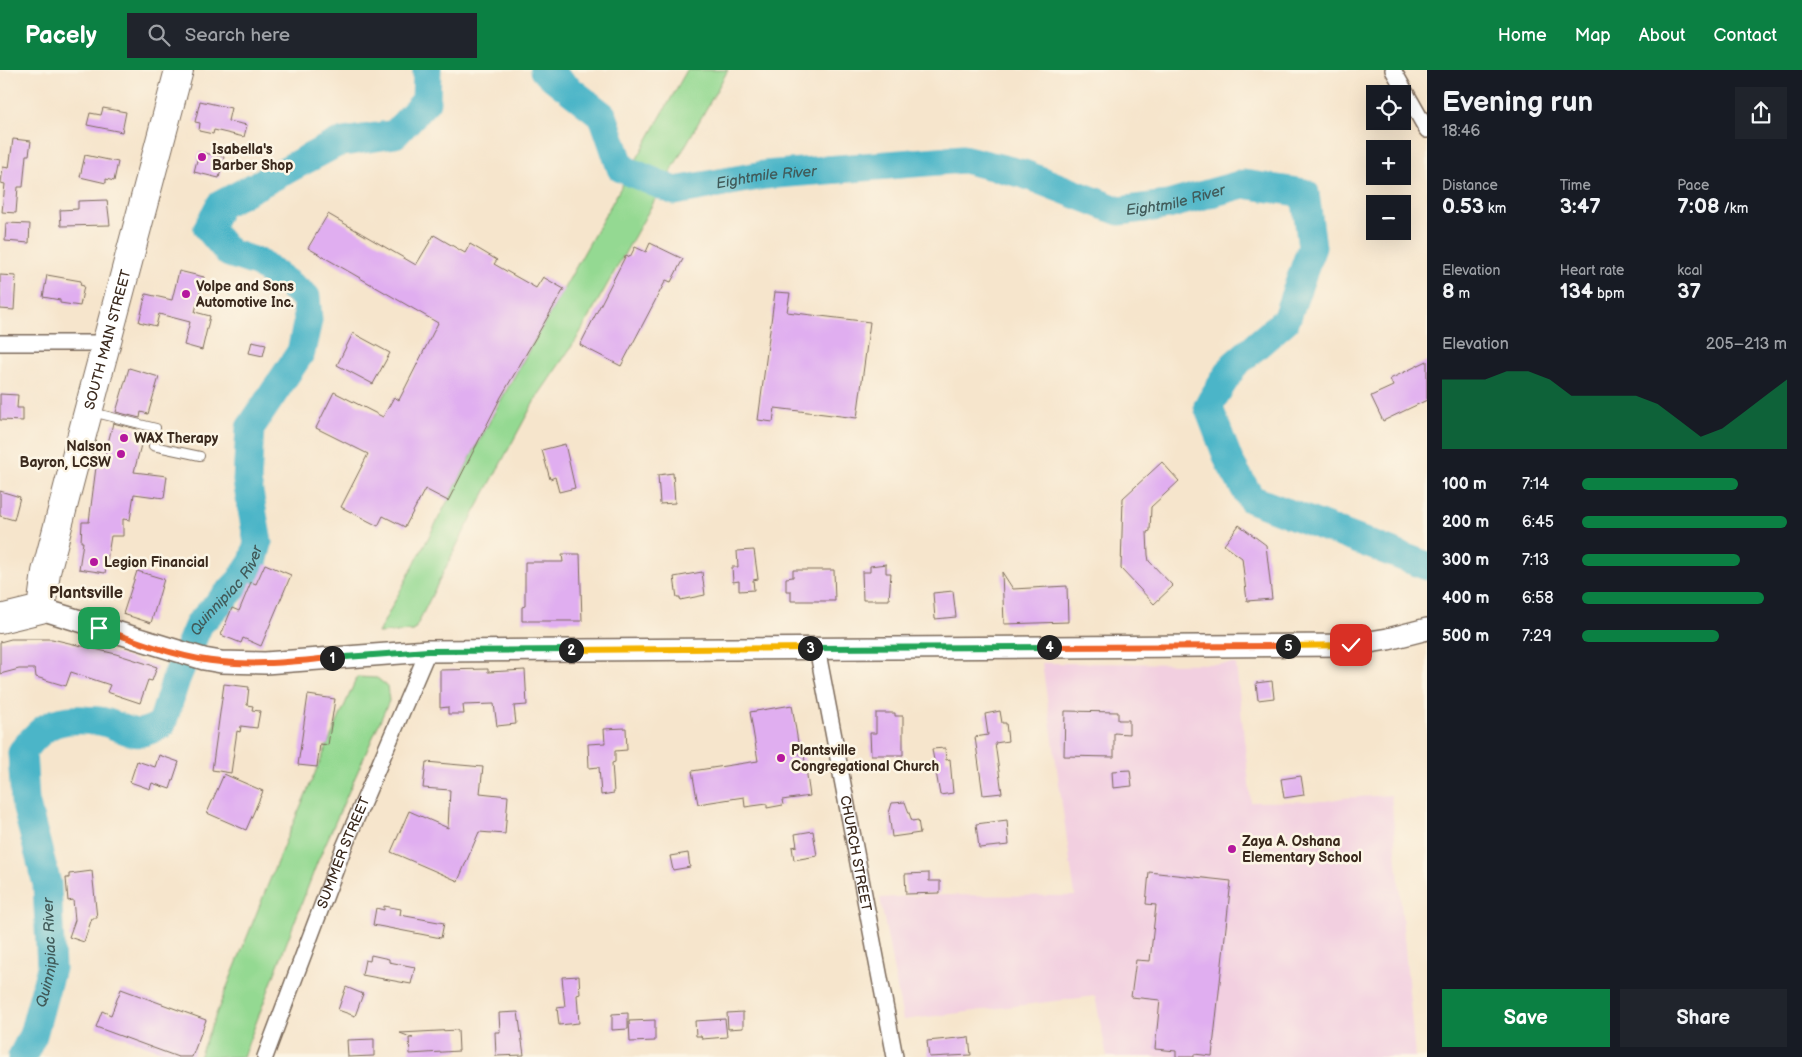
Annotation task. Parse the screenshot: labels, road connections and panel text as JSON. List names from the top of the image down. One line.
{"streets":{"highway":["SOUTH MAIN STREET"],"street":["SUMMER STREET","CHURCH STREET"]},"districts":["Plantsville"],"water":["Eightmile River","Quinnipiac River"],"places":["Isabella's Barber Shop","Volpe and Sons Automotive Inc.","WAX Therapy","Nalson Bayron, LCSW","Legion Financial","Plantsville Congregational Church","Zaya A. Oshana Elementary School"],"page":{"header":"Pacely","search":"Search here","nav":["Home","Map","About","Contact"],"heading":["Evening run","18:46"],"map_buttons":["+","−"],"stats":[["Distance","0.53 km"],["Time","3:47"],["Pace","7:08 /km"],["Elevation","8 m"],["Heart rate","134 bpm"],["kcal","37"]],"chart":["Elevation","205–213 m"],"list":[{"name":"100 m","note":"7:14"},{"name":"200 m","note":"6:45"},{"name":"300 m","note":"7:13"},{"name":"400 m","note":"6:58"},{"name":"500 m","note":"7:29"}],"pins":["5","4","3","2","1"],"buttons":["Save","Share"]}}
